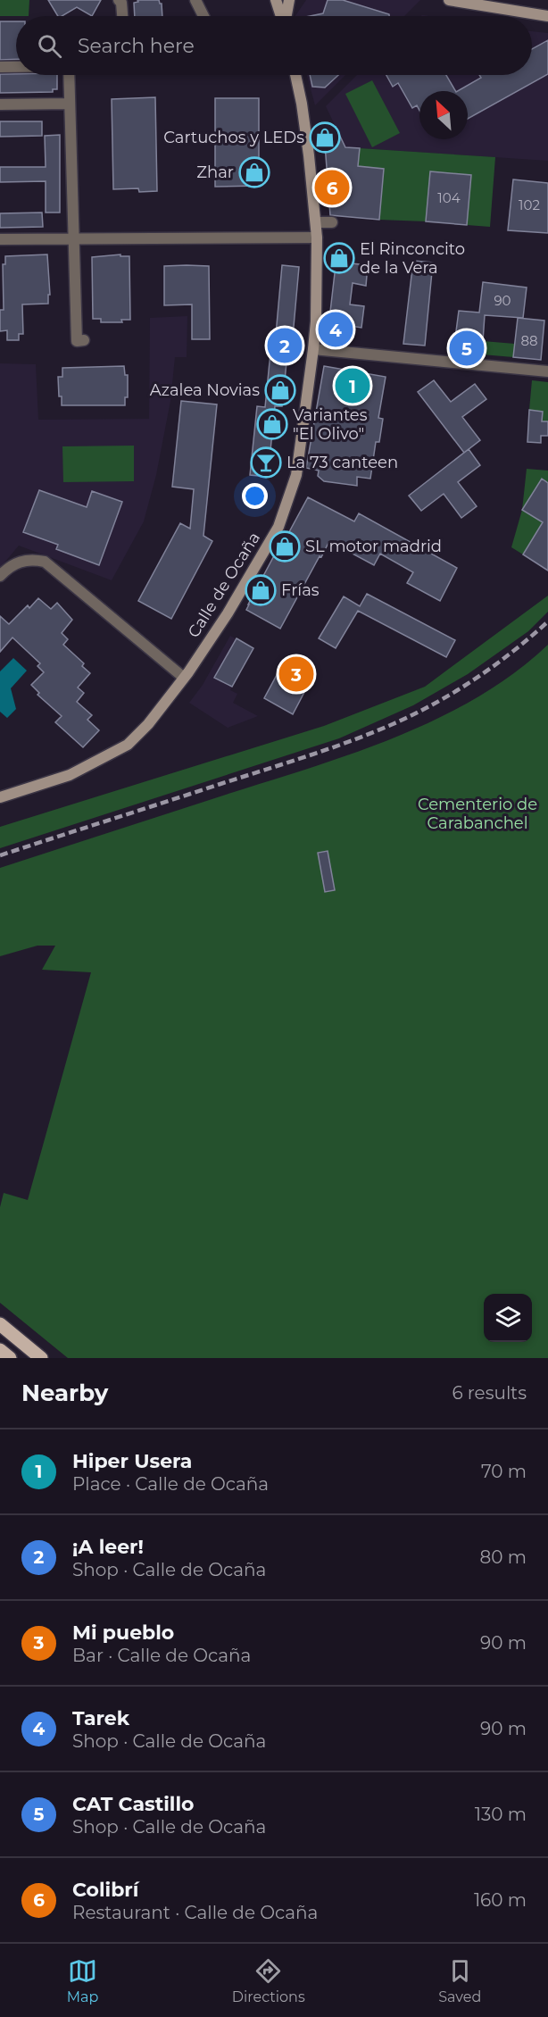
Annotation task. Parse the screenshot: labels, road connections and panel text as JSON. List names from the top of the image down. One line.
{"streets":{"street":["Calle de Ocaña"]},"parks":["Cementerio de Carabanchel"],"places":{"shop":["Cartuchos y LEDs","Zhar","El Rinconcito de la Vera","Azalea Novias","Variantes \"El Olivo\"","SL motor madrid","Frías"],"bar":["La 73 canteen"]},"house_numbers":["104","102","90","88"],"north":"top left","page":{"search":"Search here","pins":["6","4","2","5","1","3"],"heading":["Nearby","6 results"],"list":[{"mark":"1","name":"Hiper Usera","note":"Place · Calle de Ocaña","value":"70 m"},{"mark":"2","name":"¡A leer!","note":"Shop · Calle de Ocaña","value":"80 m"},{"mark":"3","name":"Mi pueblo","note":"Bar · Calle de Ocaña","value":"90 m"},{"mark":"4","name":"Tarek","note":"Shop · Calle de Ocaña","value":"90 m"},{"mark":"5","name":"CAT Castillo","note":"Shop · Calle de Ocaña","value":"130 m"},{"mark":"6","name":"Colibrí","note":"Restaurant · Calle de Ocaña","value":"160 m"}],"nav":["Map","Directions","Saved"]}}
